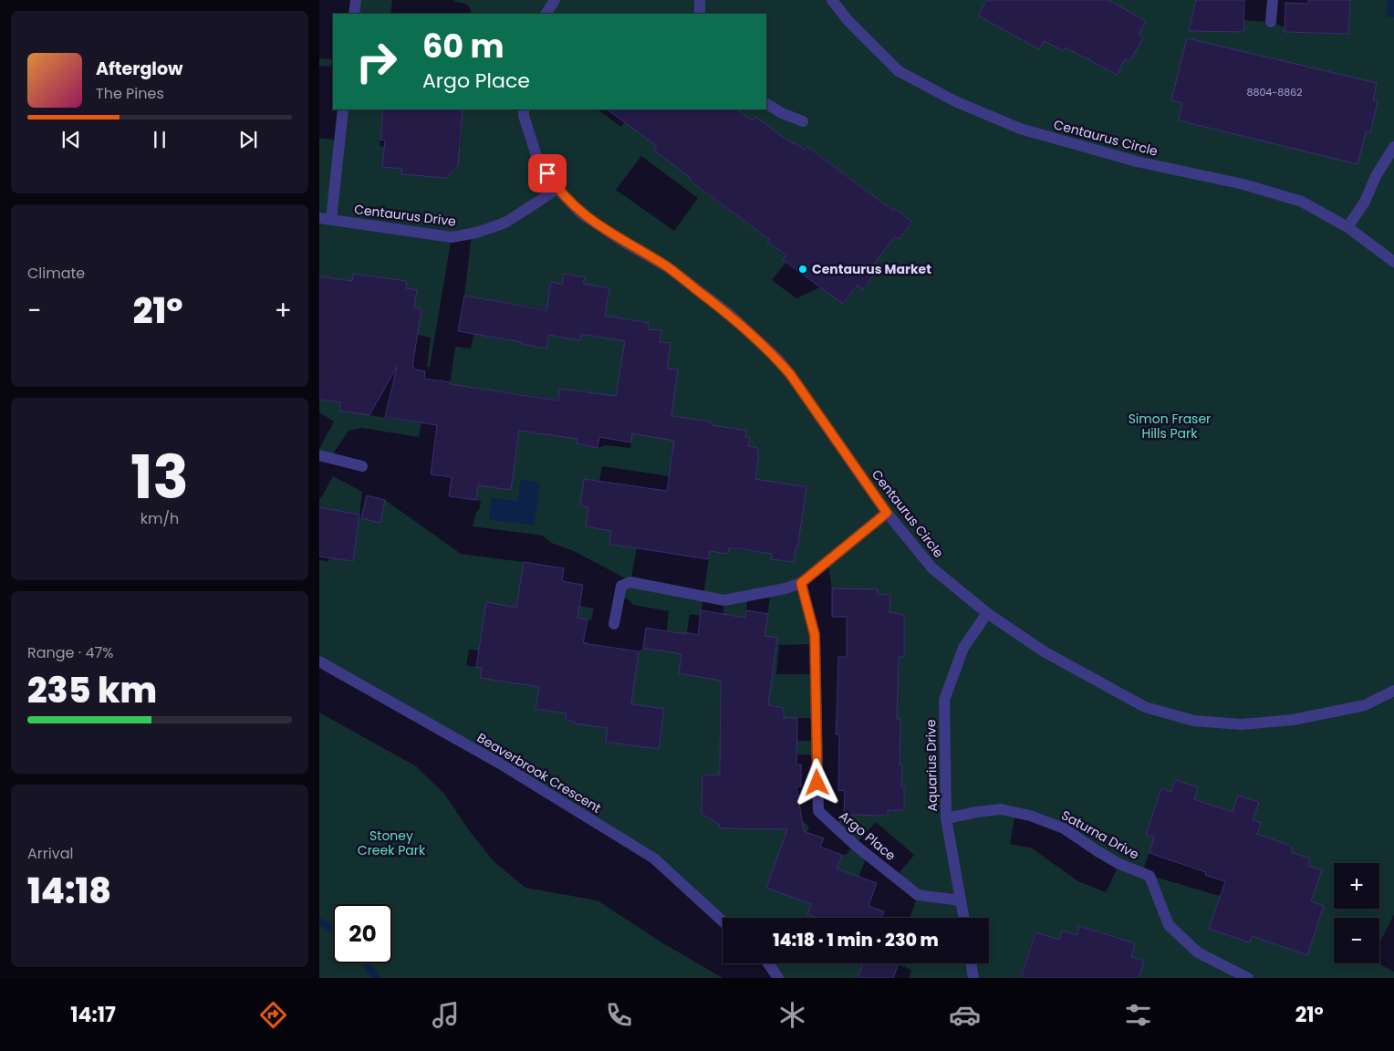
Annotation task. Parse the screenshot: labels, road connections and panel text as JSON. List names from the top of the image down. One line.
{"streets":{"street":["Centaurus Circle","Centaurus Drive","Aquarius Drive","Beaverbrook Crescent","Saturna Drive","Argo Place"]},"crossings":[["Centaurus Circle","Centaurus Drive"],["Centaurus Circle","Aquarius Drive"],["Aquarius Drive","Saturna Drive"],["Aquarius Drive","Argo Place"]],"parks":["Simon Fraser Hills Park","Stoney Creek Park"],"places":["Centaurus Market"],"house_numbers":["8804-8862"],"page":{"turn":["60 m","Argo Place"],"song":["Afterglow","The Pines"],"tile":["Climate",["13","km/h"],["Range · 47%","235 km"],["Arrival","14:18"]],"heat":["−","21°","+"],"map_buttons":["+","−"],"limit":"20","trip":"14:18 · 1 min · 230 m","tabs":["14:17","21°"]}}
